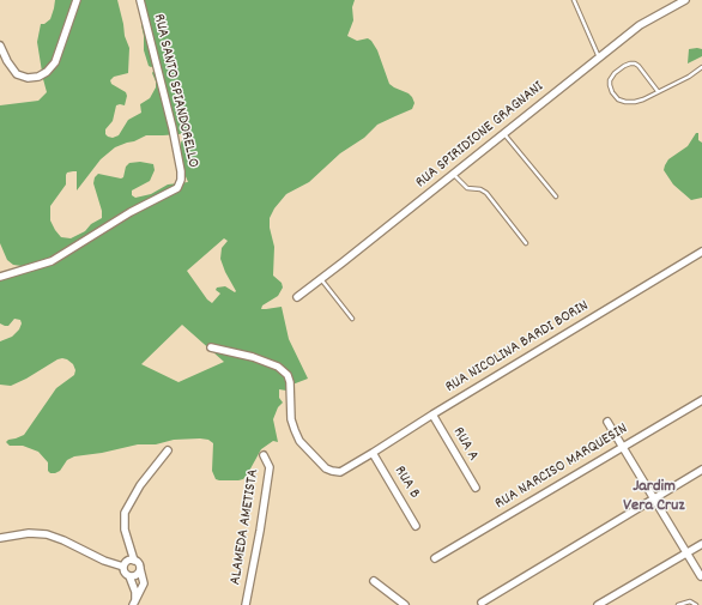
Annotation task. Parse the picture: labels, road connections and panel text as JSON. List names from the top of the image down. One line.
{"streets":{"street":["RUA SANTO SPIANDORELLO","RUA SPIRIDIONE GRAGNANI","RUA NICOLINA BARDI BORIN","RUA A","RUA NARCISO MARQUESIN","RUA B","ALAMEDA AMETISTA"]},"crossings":[["RUA NICOLINA BARDI BORIN","RUA A"],["RUA NICOLINA BARDI BORIN","RUA B"]],"districts":["Jardim Vera Cruz"]}
